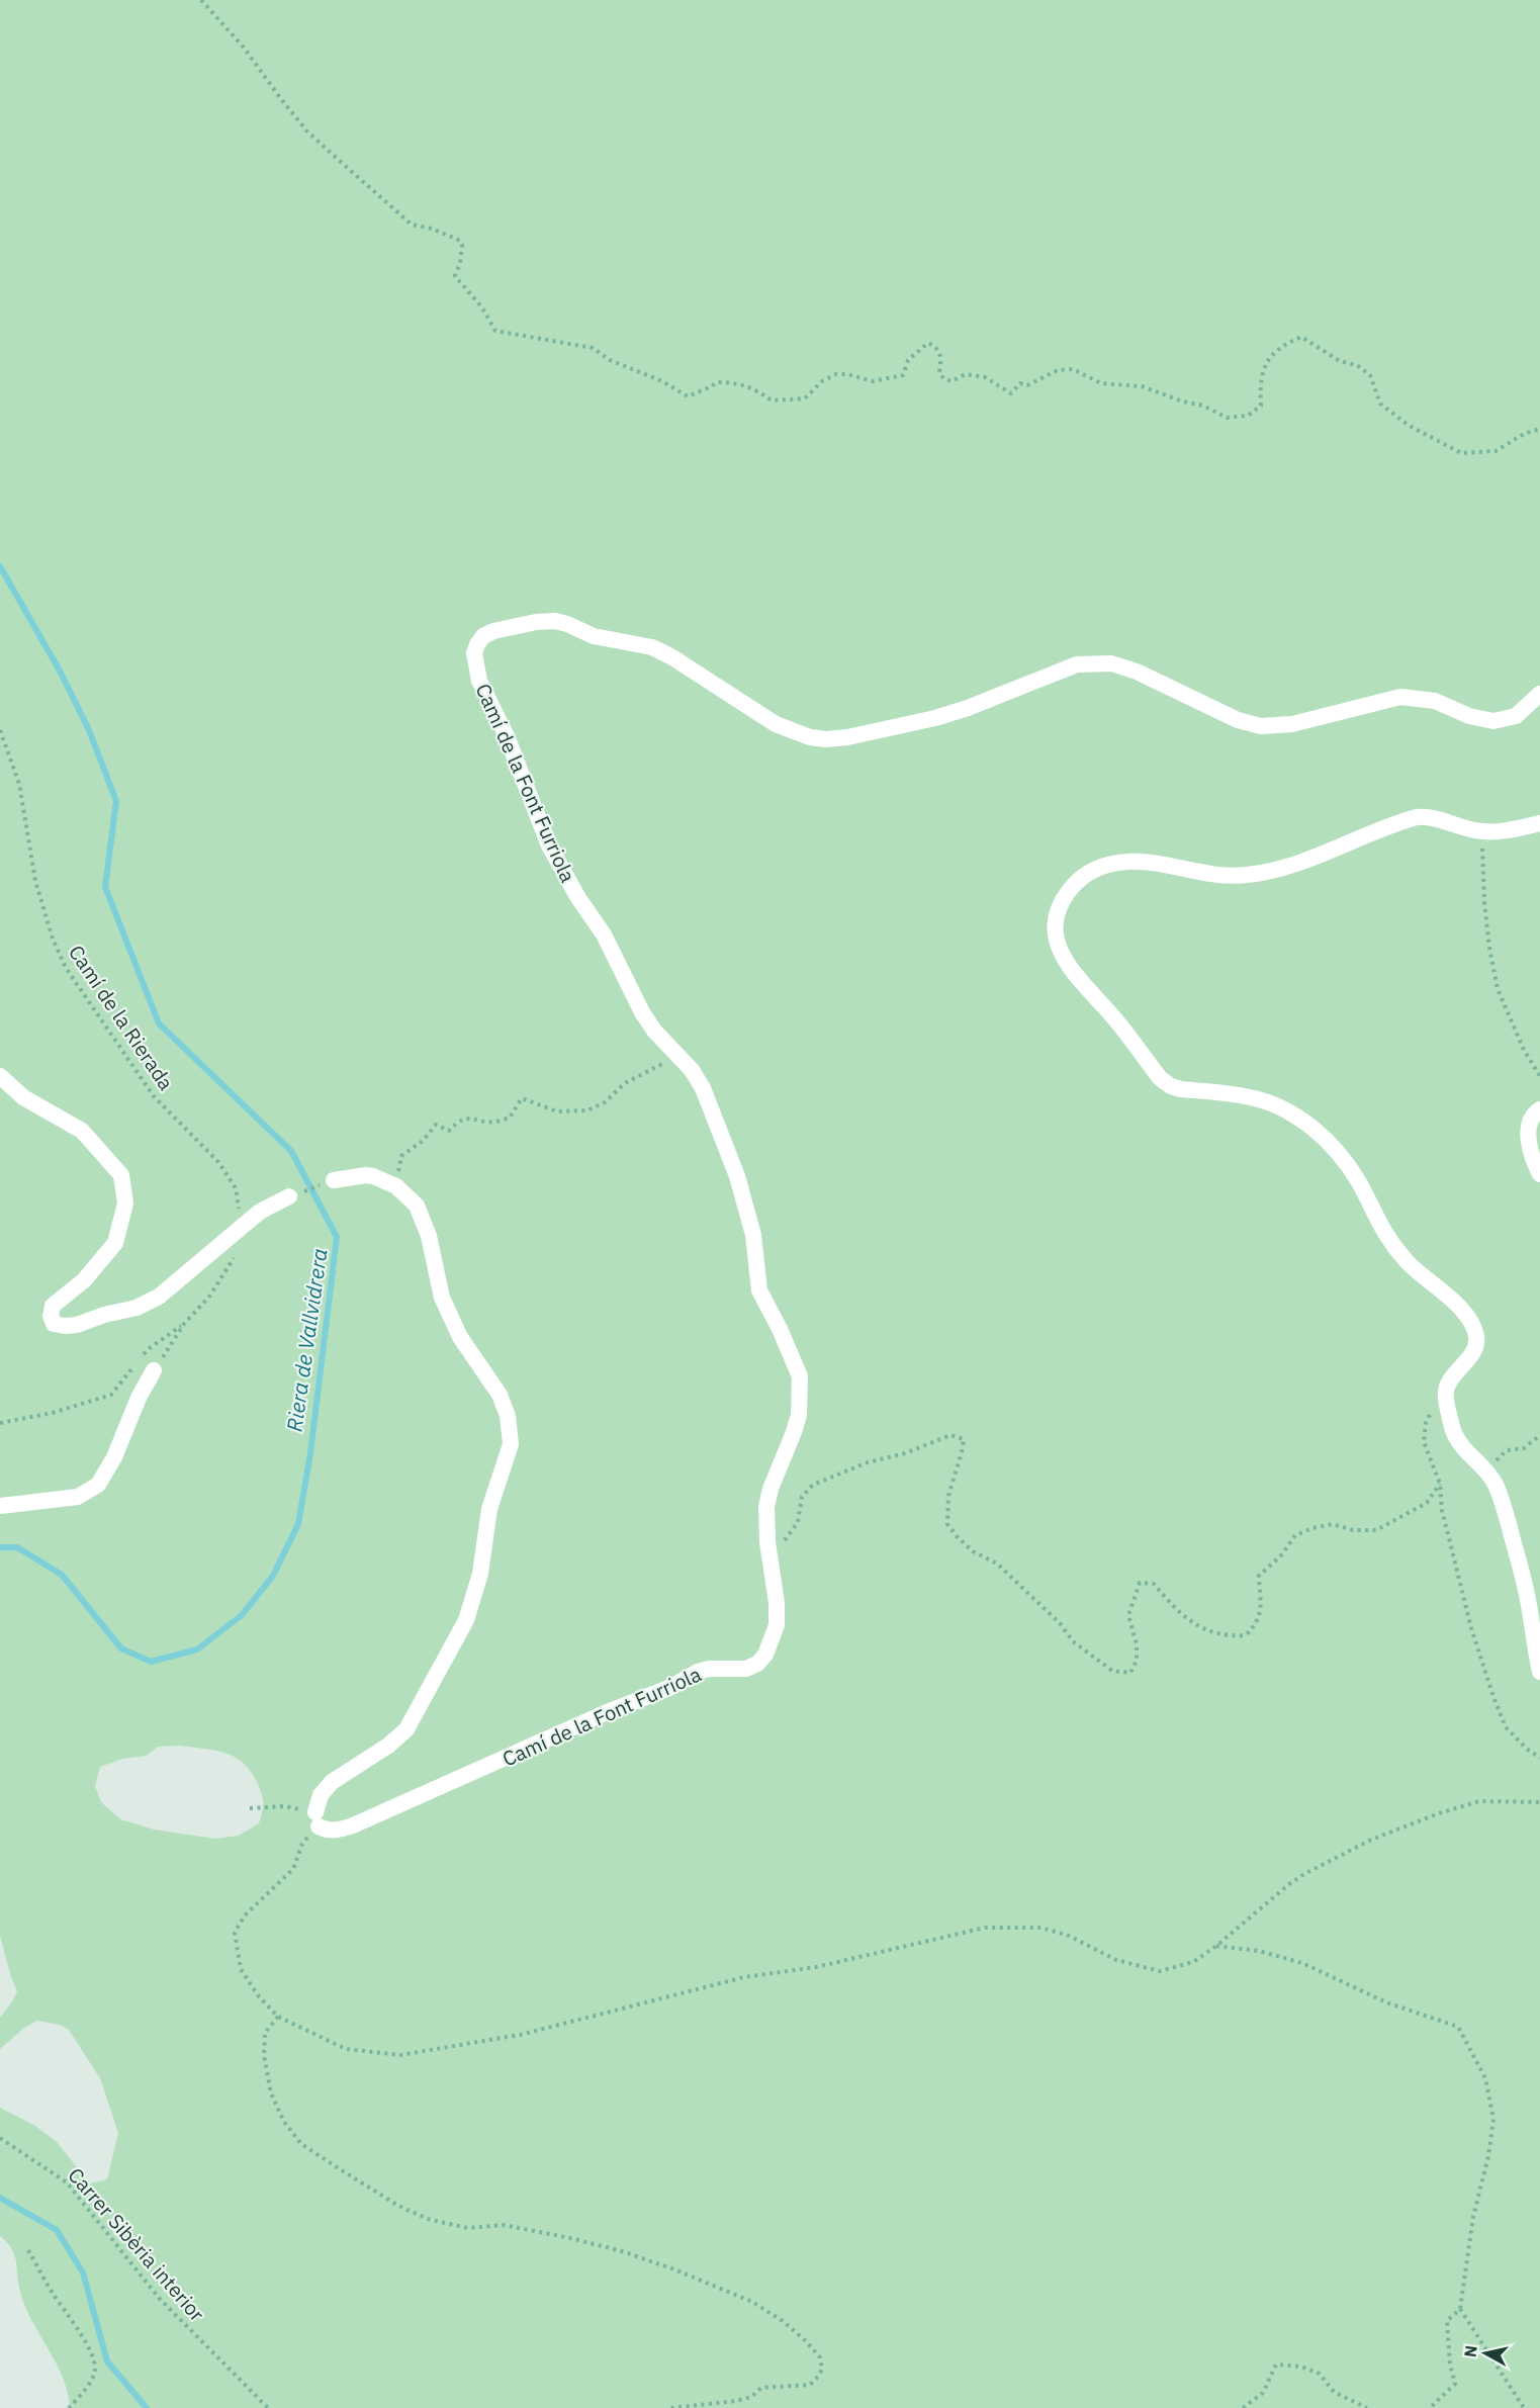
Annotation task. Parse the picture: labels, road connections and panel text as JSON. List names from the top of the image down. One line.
{"streets":{"street":["Camí de la Font Furriola"],"path":["Camí de la Rierada","Carrer Sibèria interior"]},"water":["Riera de Vallvidrera"],"north":"left"}
